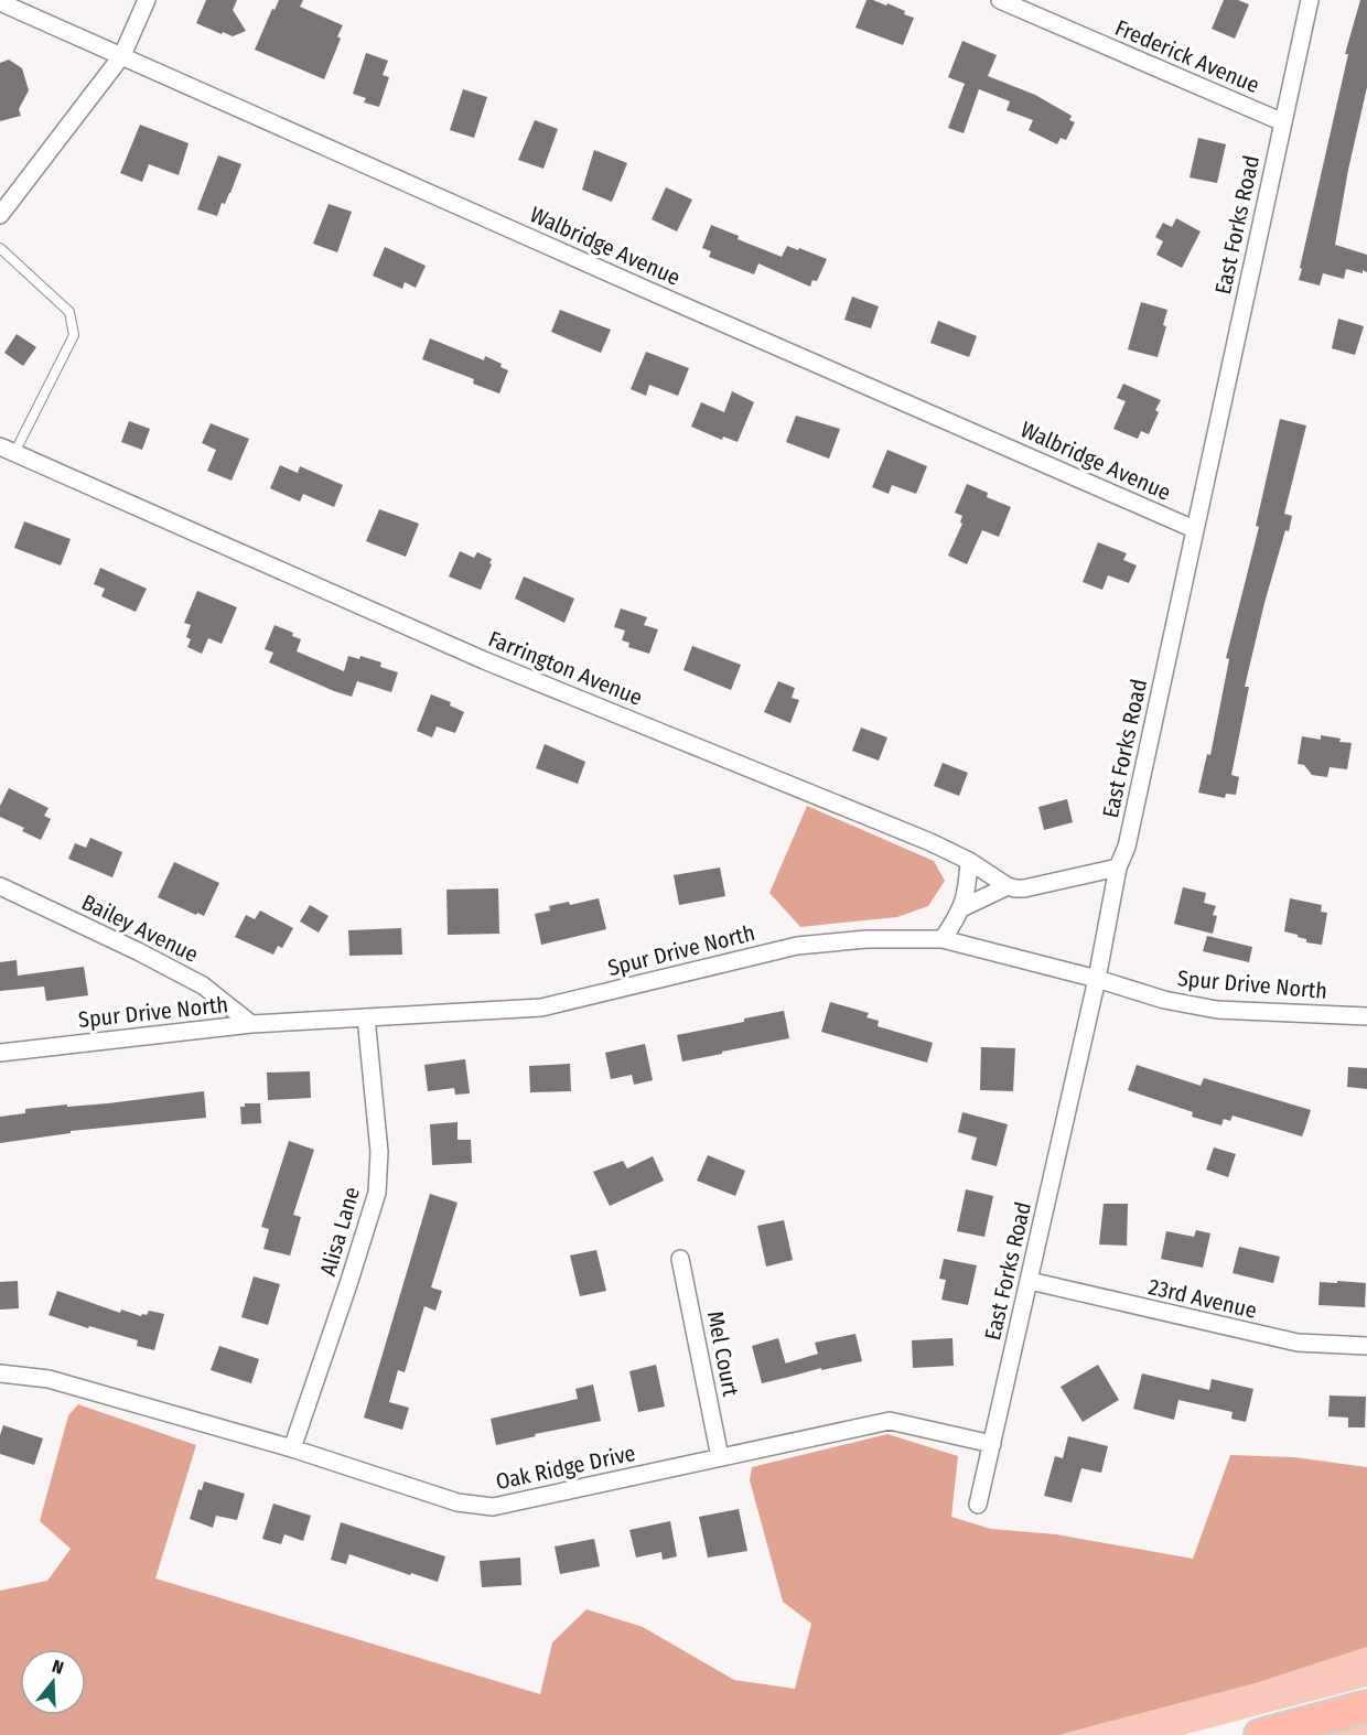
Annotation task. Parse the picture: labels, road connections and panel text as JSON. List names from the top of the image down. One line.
{"streets":{"street":["Frederick Avenue","East Forks Road","Walbridge Avenue","Farrington Avenue","Bailey Avenue","Spur Drive North","Alisa Lane","23rd Avenue","Mel Court","Oak Ridge Drive"]},"crossings":[["Frederick Avenue","East Forks Road"],["East Forks Road","Walbridge Avenue"],["East Forks Road","Spur Drive North"],["East Forks Road","23rd Avenue"],["East Forks Road","Oak Ridge Drive"],["Bailey Avenue","Spur Drive North"],["Spur Drive North","Alisa Lane"],["Alisa Lane","Oak Ridge Drive"],["Mel Court","Oak Ridge Drive"]],"north":"top"}
